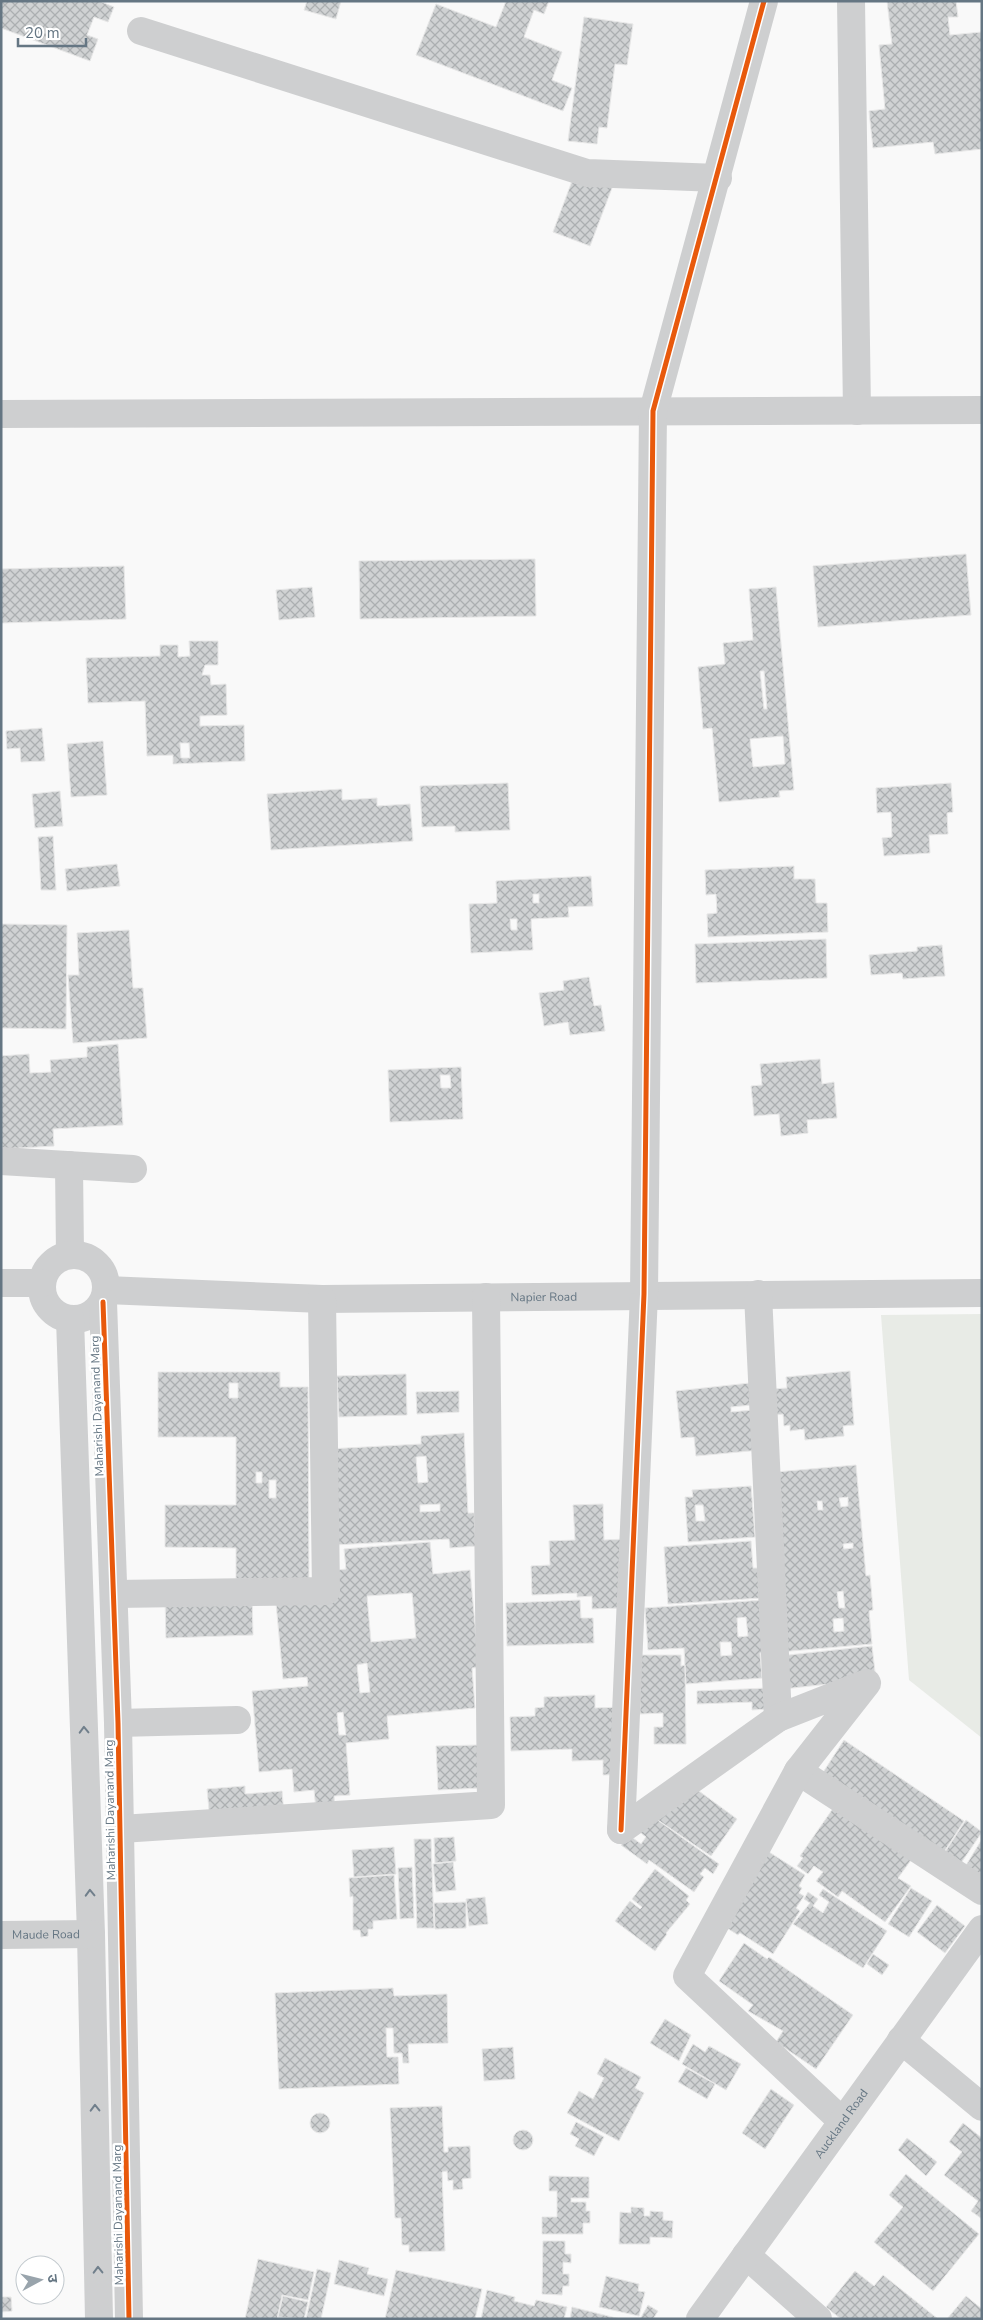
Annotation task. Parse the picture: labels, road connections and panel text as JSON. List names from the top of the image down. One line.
{"streets":{"street":["Napier Road","Maharishi Dayanand Marg","Maude Road","Auckland Road"]},"crossings":[["Napier Road","Maharishi Dayanand Marg"],["Maharishi Dayanand Marg","Maude Road"]],"scale_bar":"20 m","north":"right"}
